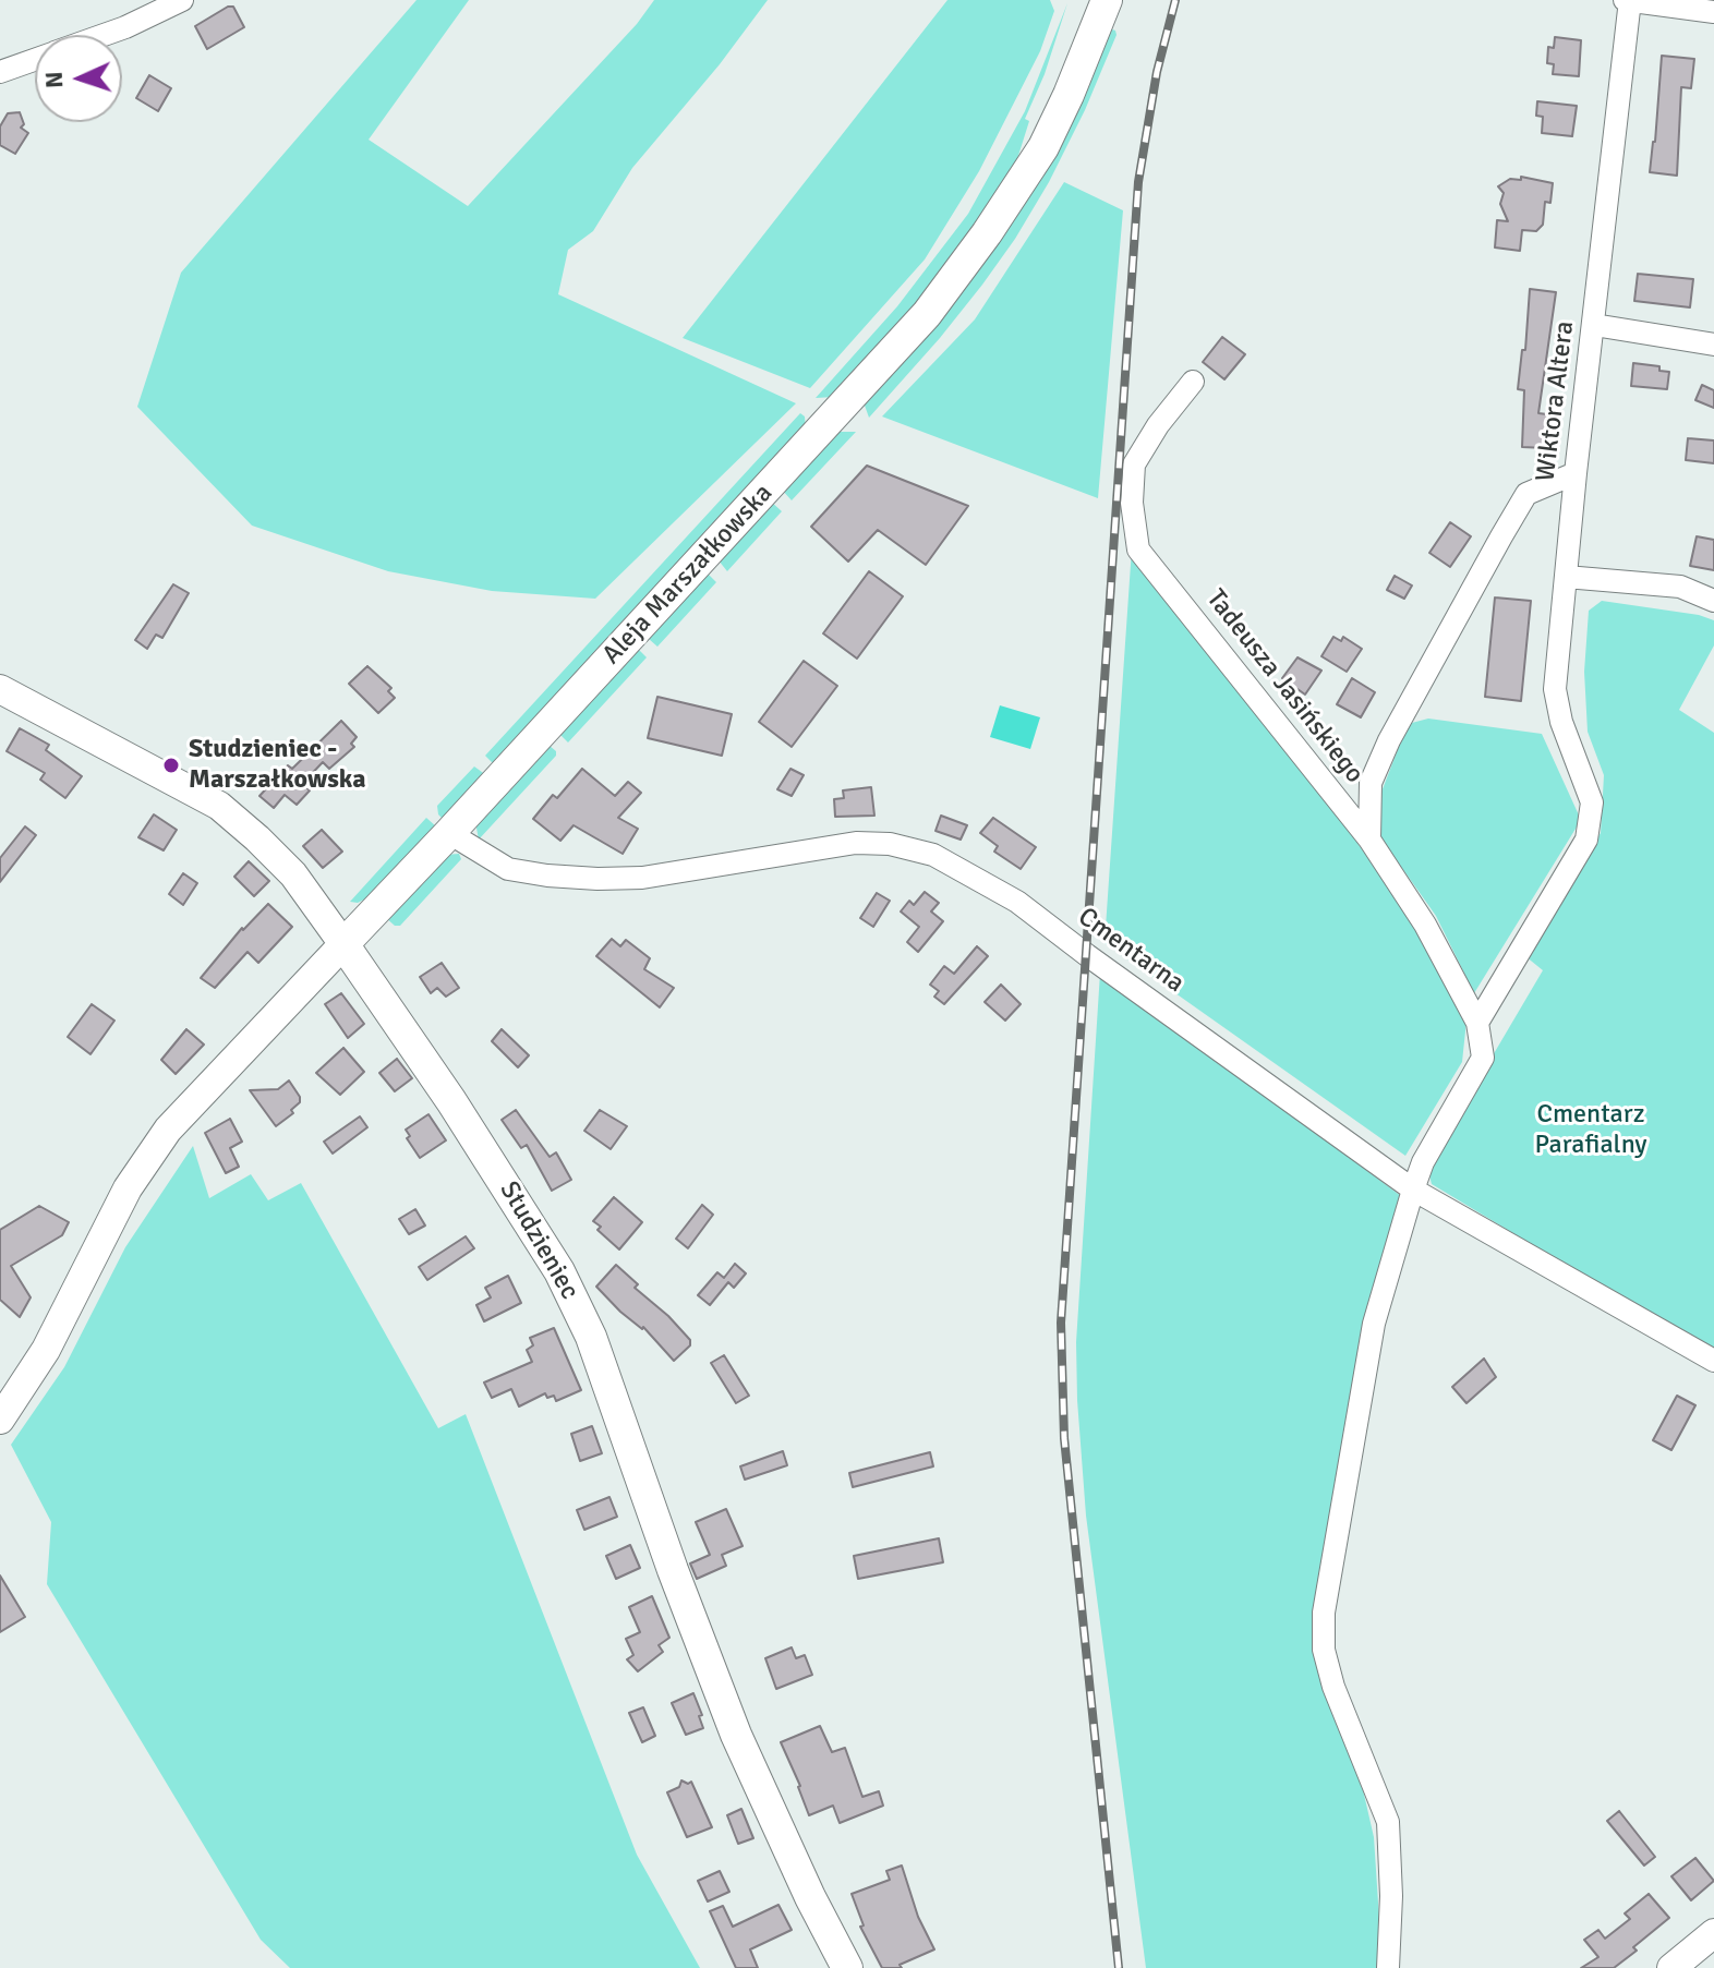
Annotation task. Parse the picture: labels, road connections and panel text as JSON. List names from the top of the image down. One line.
{"streets":{"main road":["Aleja Marszałkowska","Studzieniec"],"street":["Wiktora Altera","Tadeusza Jasińskiego","Cmentarna"]},"crossings":[["Wiktora Altera","Tadeusza Jasińskiego"],["Aleja Marszałkowska","Cmentarna"],["Aleja Marszałkowska","Studzieniec"]],"parks":["Cmentarz Parafialny"],"places":["Studzieniec - Marszałkowska"],"north":"left"}
